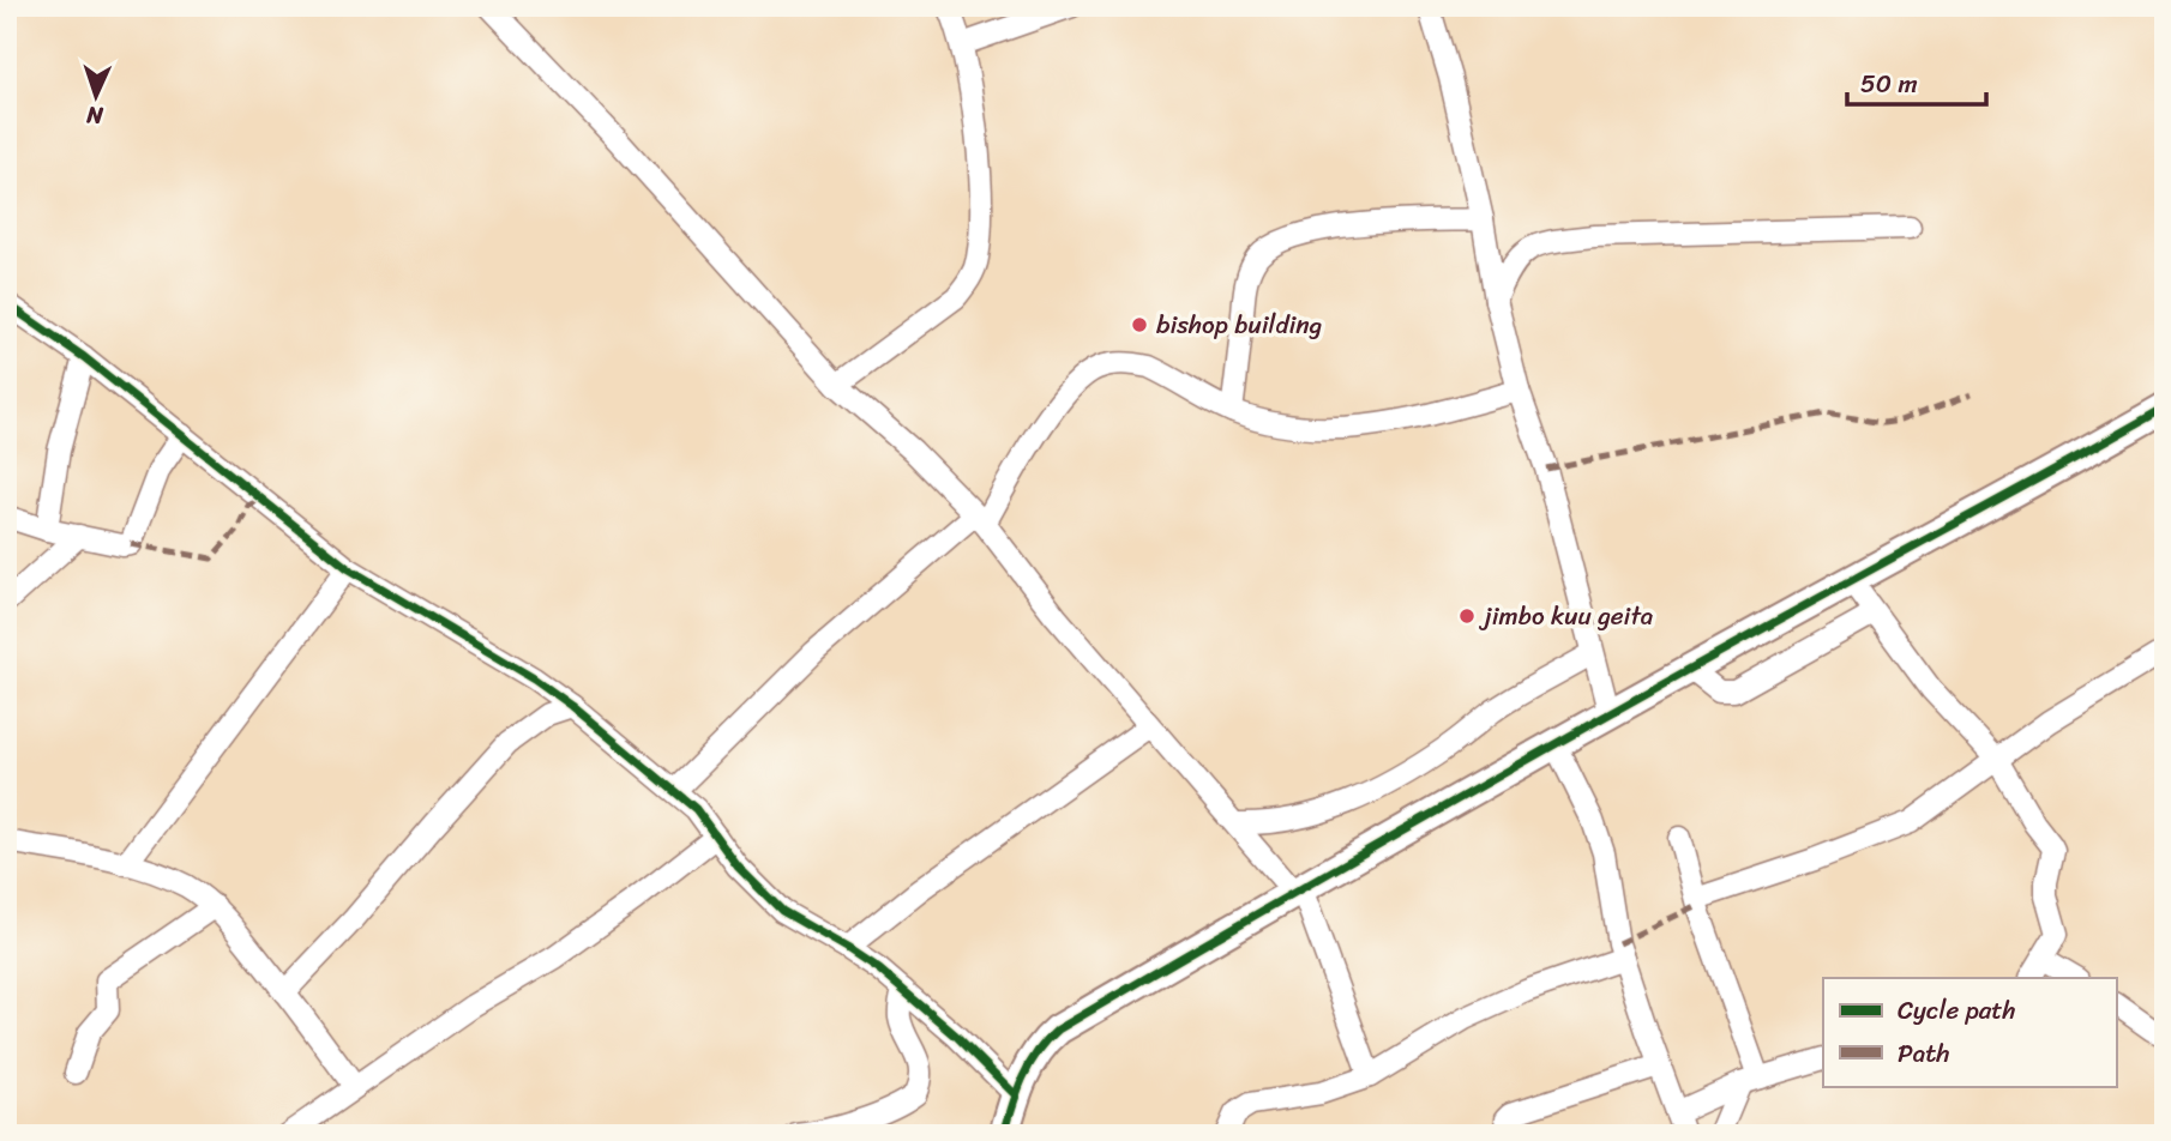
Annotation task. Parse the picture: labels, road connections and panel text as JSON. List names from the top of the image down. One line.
{"places":["bishop building","jimbo kuu geita"],"legend":["Cycle path","Path"],"scale_bar":"50 m","north":"bottom"}
